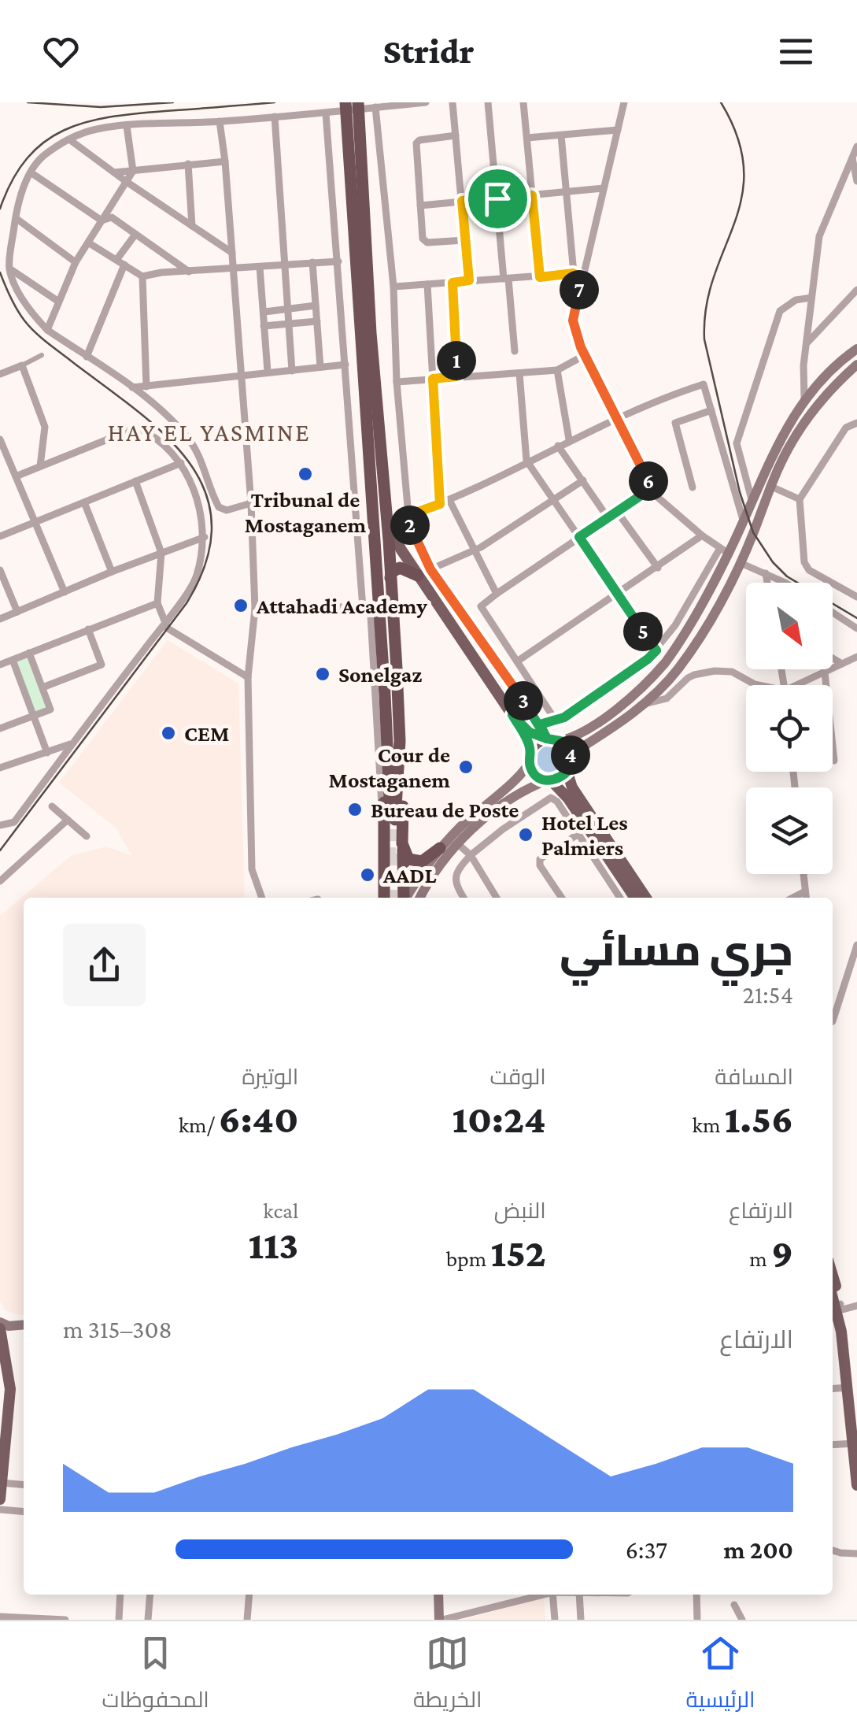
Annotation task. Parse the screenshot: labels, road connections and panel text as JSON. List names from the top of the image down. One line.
{"districts":["HAY EL YASMINE"],"places":["Tribunal de Mostaganem","Attahadi Academy","Sonelgaz","CEM","Cour de Mostaganem","Bureau de Poste","Hotel Les Palmiers","AADL"],"north":"bottom right","page":{"header":"Stridr","pins":["7","1","6","2","5","3","4"],"heading":["جري مسائي","21:54"],"stats":[["المسافة","1.56 km"],["الوقت","10:24"],["الوتيرة","6:40 /km"],["الارتفاع","9 m"],["النبض","152 bpm"],["kcal","113"]],"chart":["الارتفاع","308–315 m"],"list":[{"name":"200 m","note":"6:37"}],"tabs":["الرئيسية","الخريطة","المحفوظات"]}}
